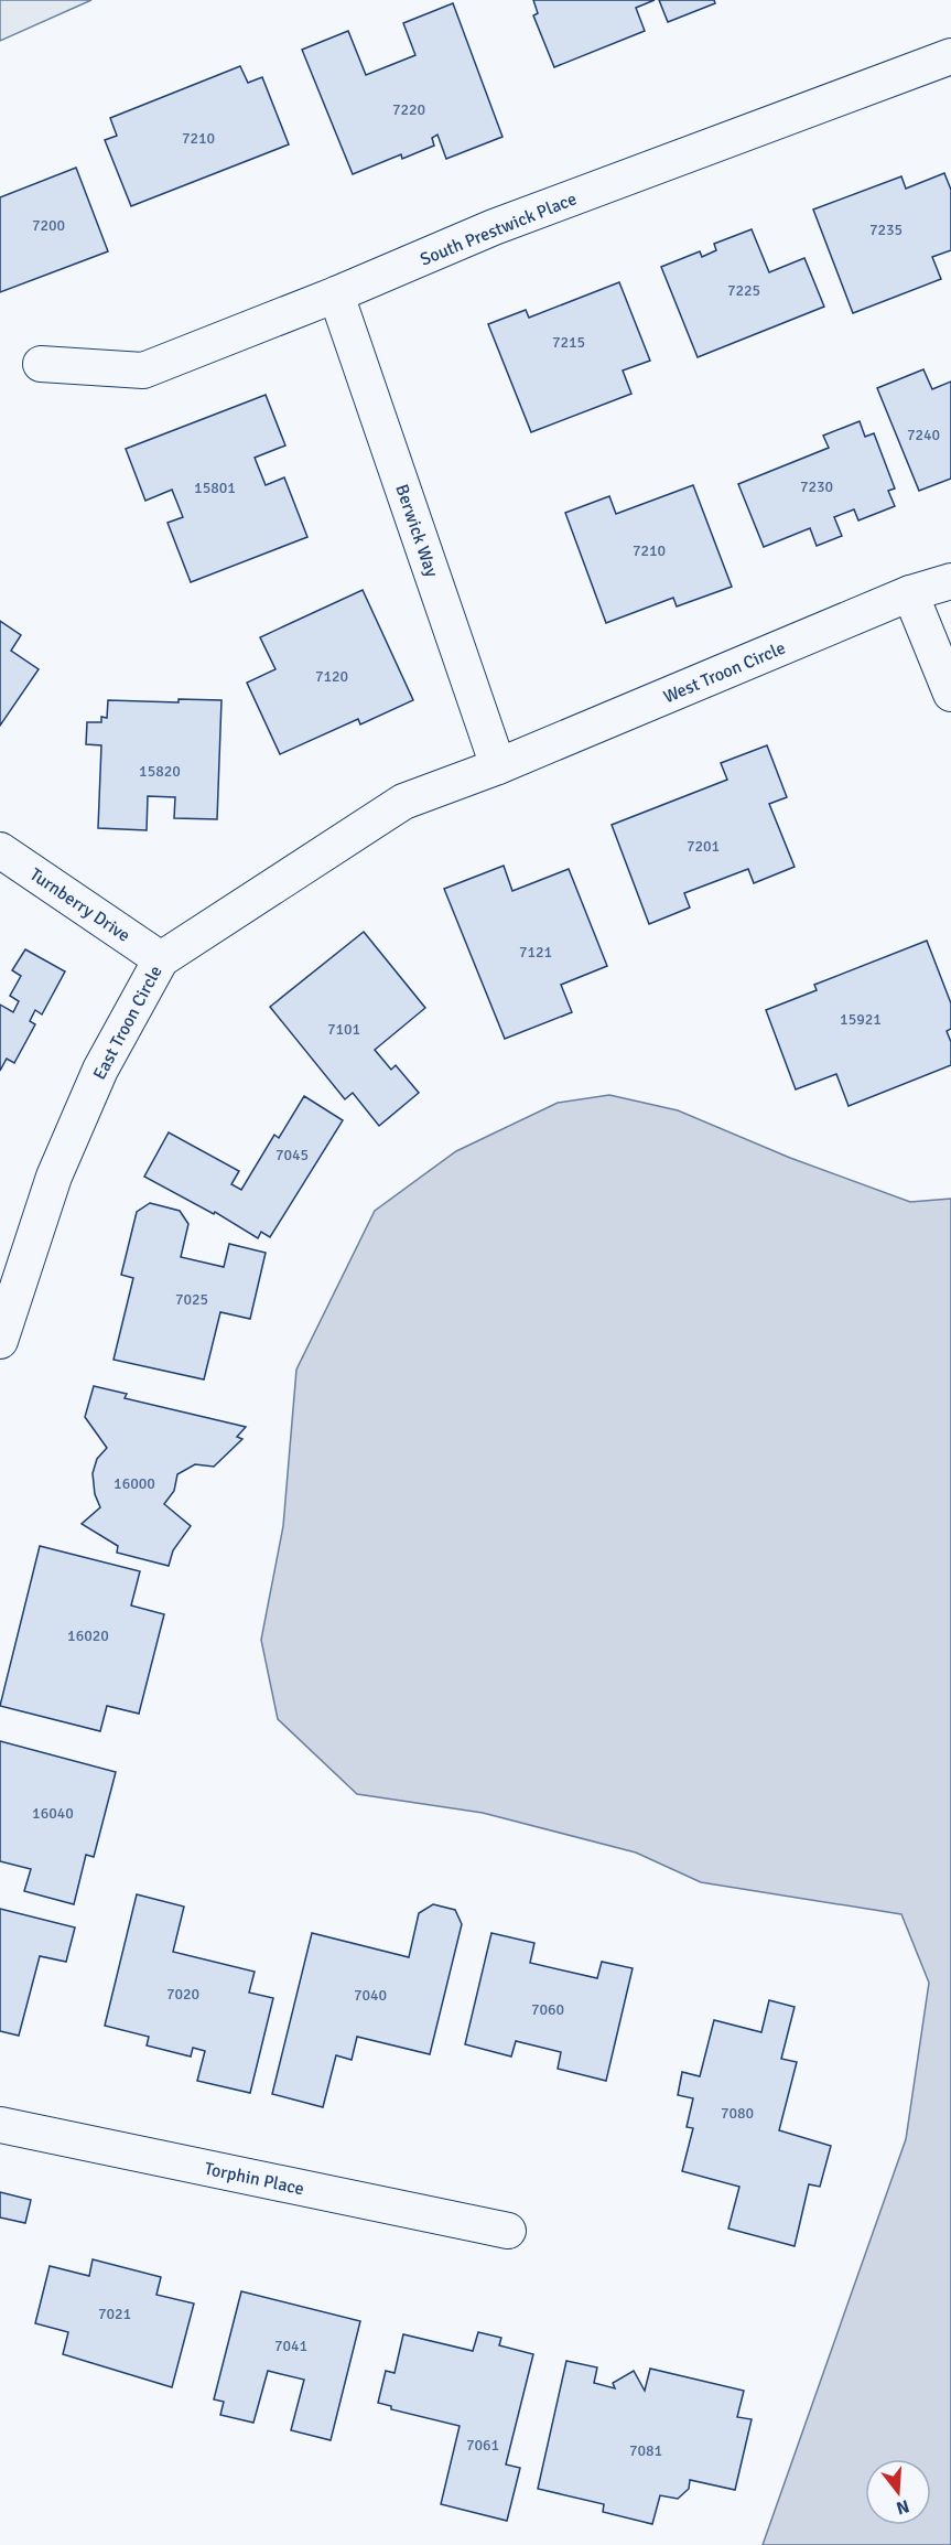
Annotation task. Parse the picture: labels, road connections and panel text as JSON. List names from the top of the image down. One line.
{"streets":{"street":["South Prestwick Place","Berwick Way","West Troon Circle","Turnberry Drive","East Troon Circle","Torphin Place"]},"crossings":[["South Prestwick Place","Berwick Way"],["Berwick Way","West Troon Circle"],["Berwick Way","East Troon Circle"],["West Troon Circle","East Troon Circle"],["Turnberry Drive","East Troon Circle"]],"house_numbers":["7220","7210","7200","7235","7225","7215","7240","7230","15801","7210","7120","15820","7201","7121","15921","7101","7045","7025","16000","16020","16040","7020","7040","7060","7080","7021","7041","7061","7081"],"north":"bottom"}
